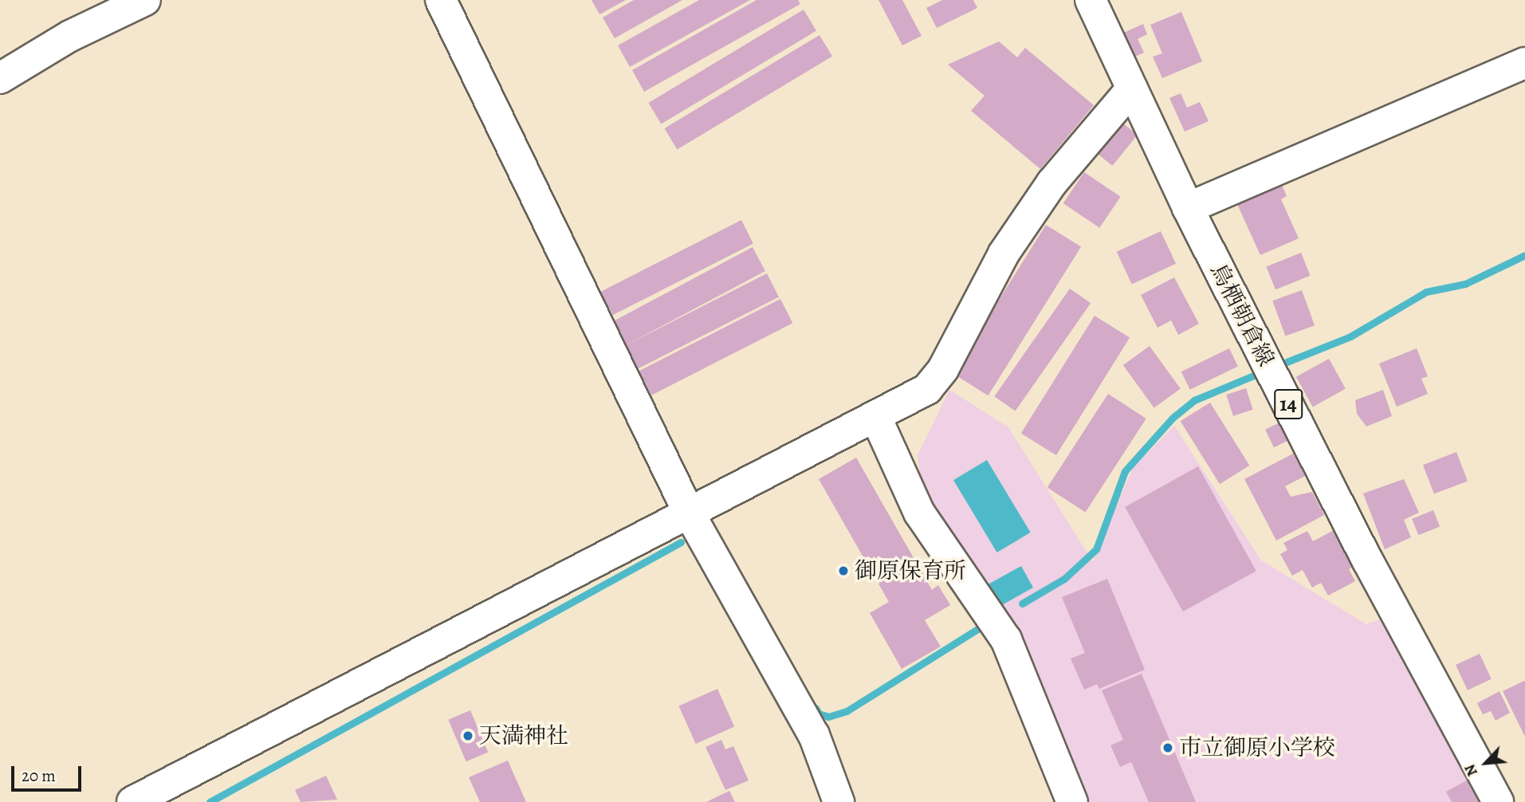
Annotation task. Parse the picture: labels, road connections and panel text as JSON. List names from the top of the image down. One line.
{"streets":{"street":["鳥栖朝倉線","14"]},"places":["御原保育所","天満神社","市立御原小学校"],"scale_bar":"20 m","north":"bottom left"}
